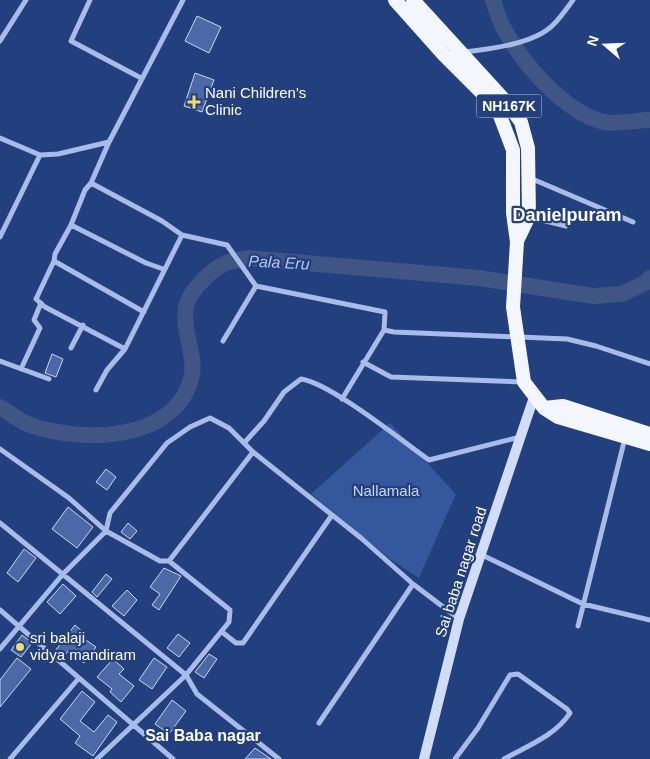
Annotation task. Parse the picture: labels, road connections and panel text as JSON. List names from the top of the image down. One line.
{"streets":{"highway":["NH167K"],"main road":["Sai baba nagar road"]},"crossings":[["NH167K","Sai baba nagar road"]],"districts":["Danielpuram","Sai Baba nagar"],"water":["Pala Eru"],"parks":["Nallamala"],"places":{"health":["Nani Children's Clinic"],"other":["sri balaji vidya mandiram"]},"north":"left"}
